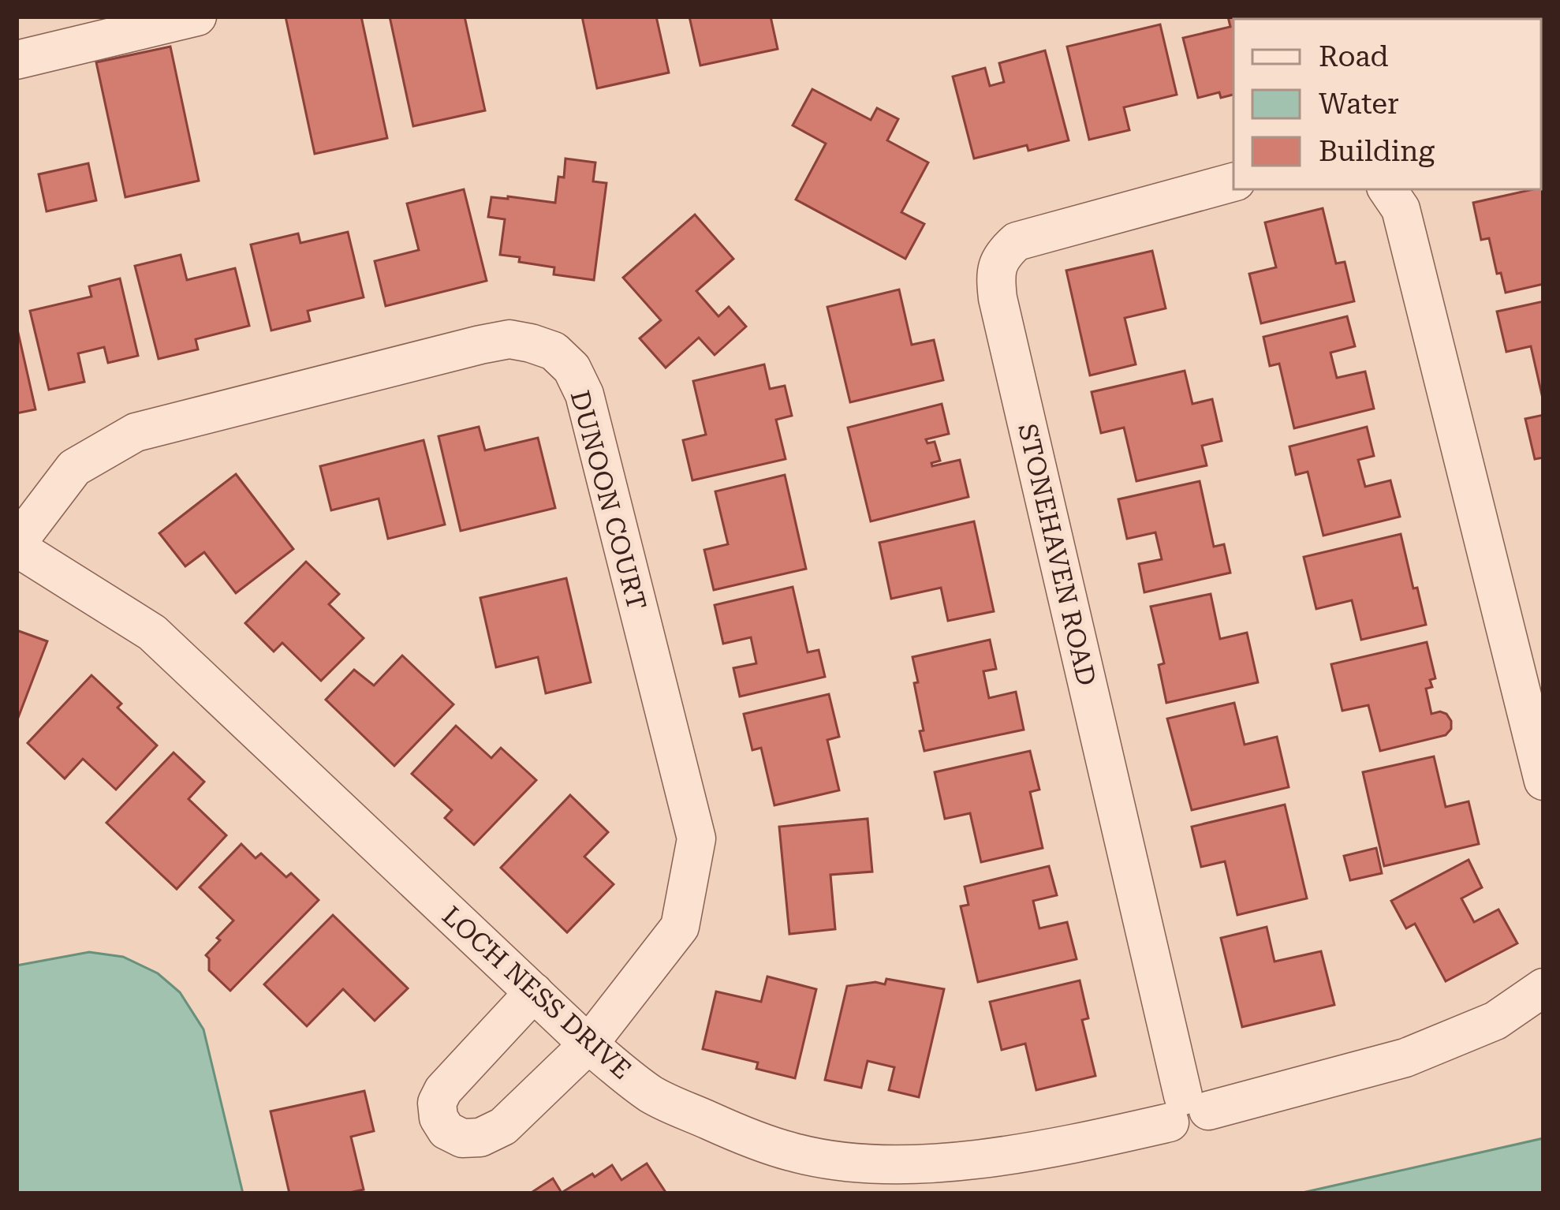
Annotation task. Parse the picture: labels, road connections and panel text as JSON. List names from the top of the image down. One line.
{"streets":{"street":["DUNOON COURT","STONEHAVEN ROAD","LOCH NESS DRIVE"]},"crossings":[["DUNOON COURT","LOCH NESS DRIVE"],["STONEHAVEN ROAD","LOCH NESS DRIVE"]],"legend":["Road","Water","Building"]}
